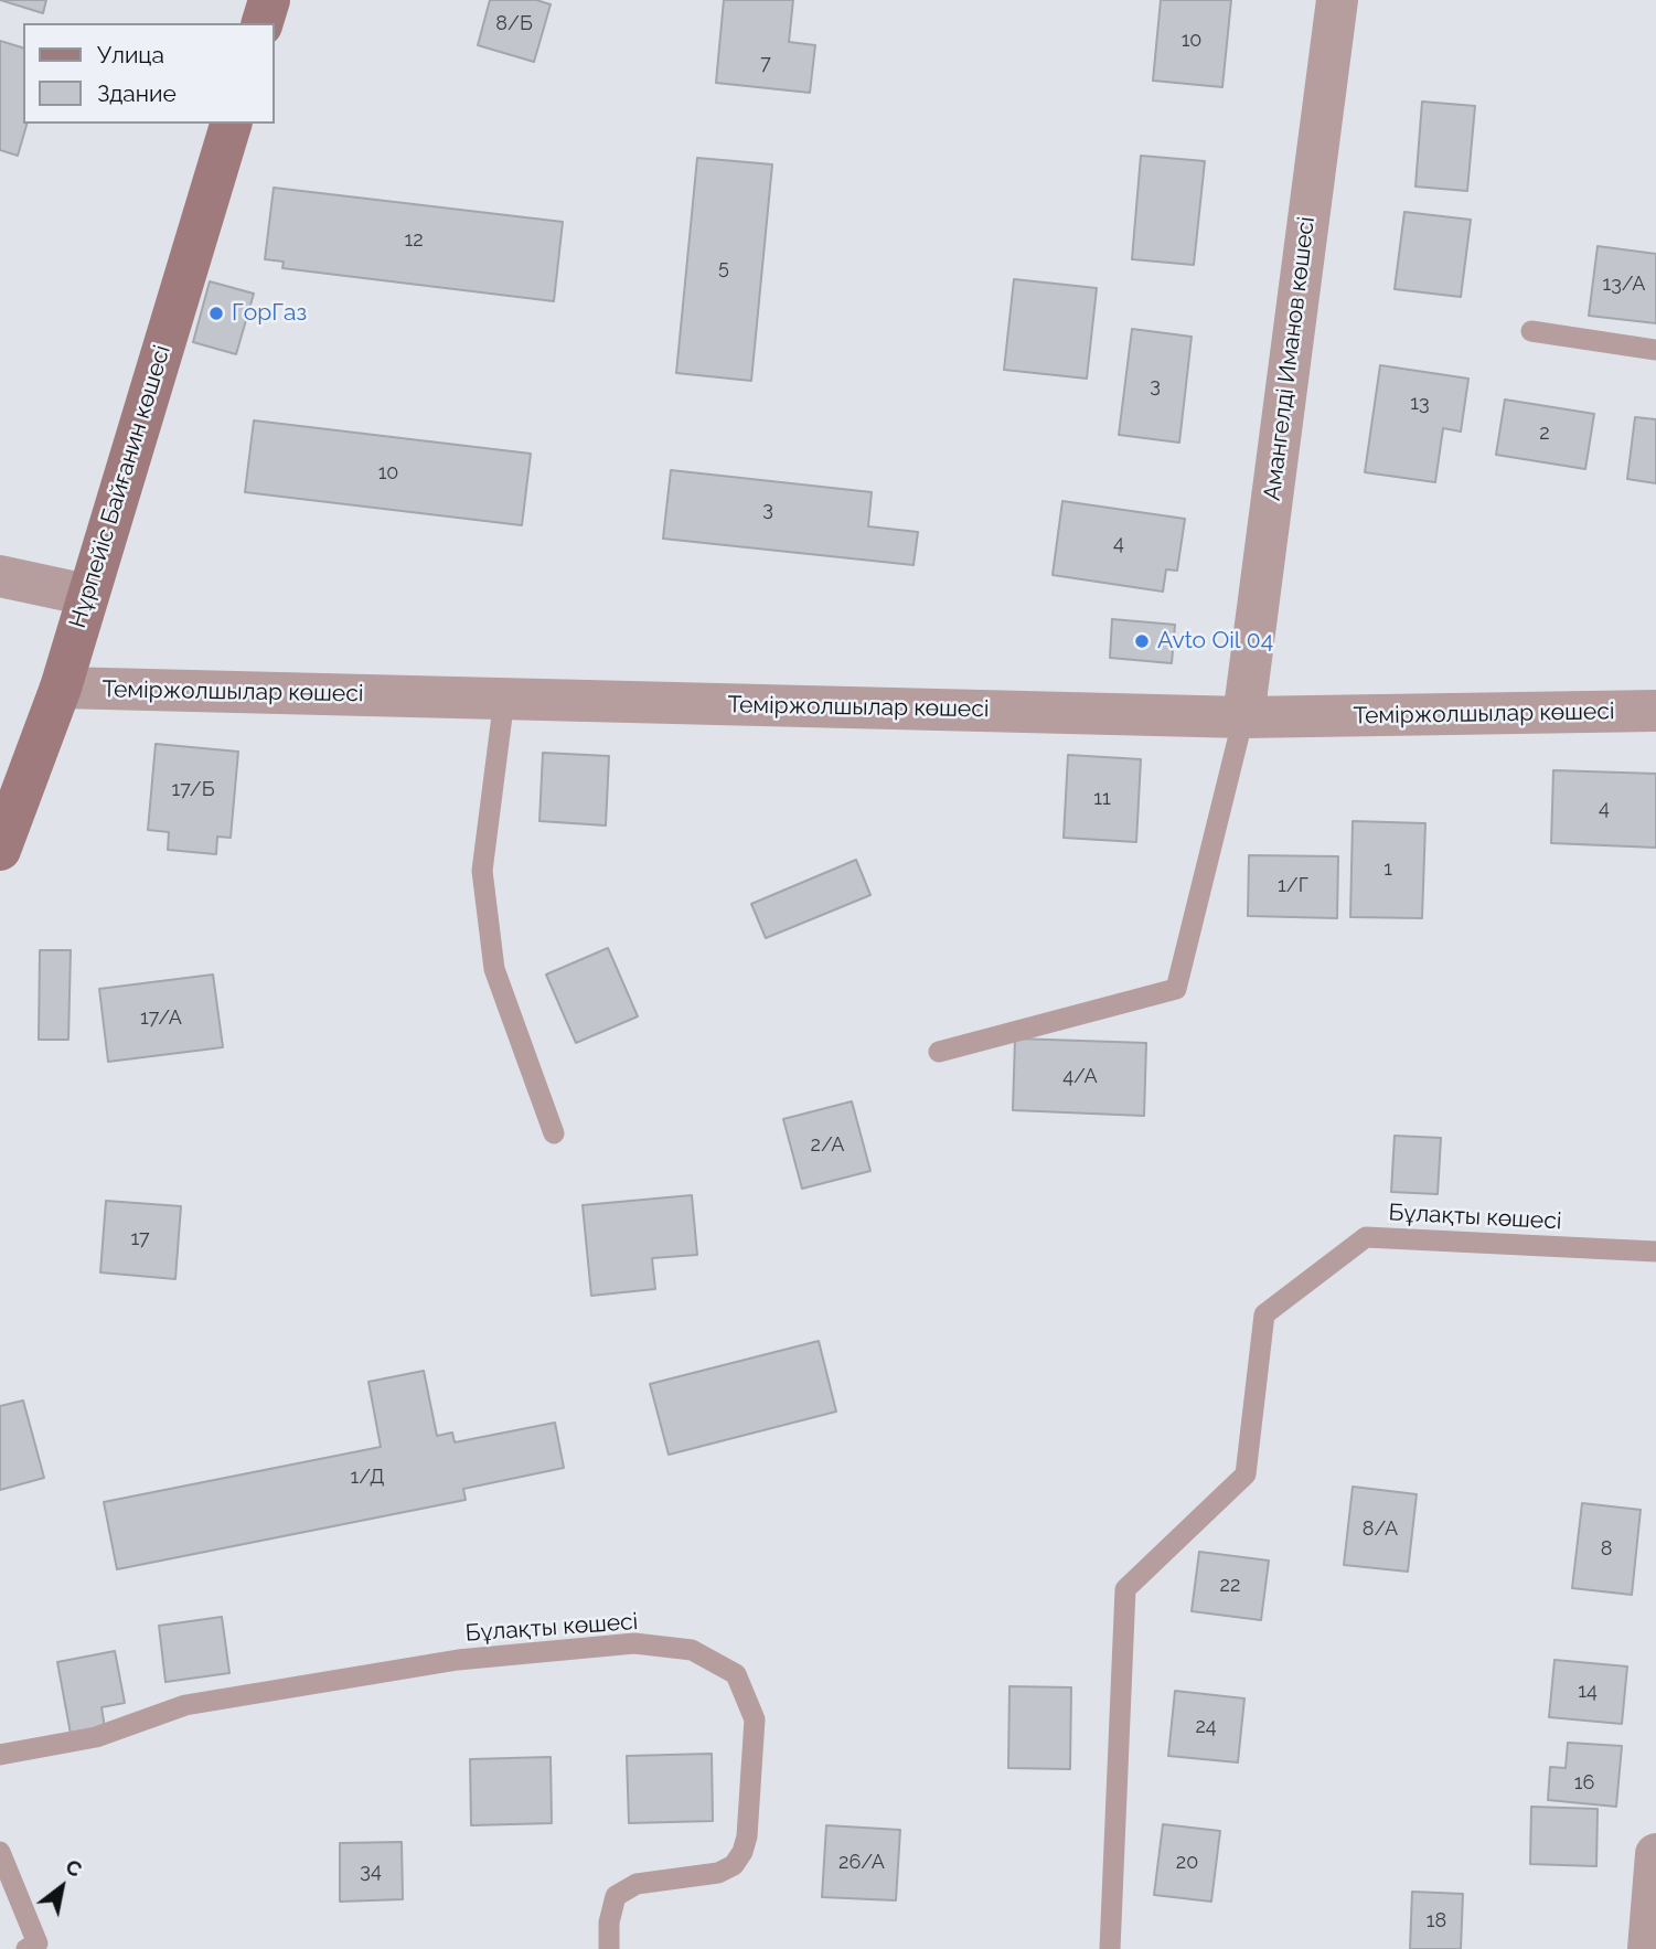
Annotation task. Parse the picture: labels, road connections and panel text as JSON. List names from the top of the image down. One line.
{"streets":{"street":["Амангелді Иманов көшесі","Нұрпейіс Байғанин көшесі","Теміржолшылар көшесі"],"lane":["Бұлақты көшесі"]},"crossings":[["Амангелді Иманов көшесі","Теміржолшылар көшесі"],["Нұрпейіс Байғанин көшесі","Теміржолшылар көшесі"]],"places":["ГорГаз","Avto Oil 04"],"house_numbers":["8/Б","10","7","12","5","13/А","3","13","2","10","3","4","17/Б","11","4","1","1/Г","17/А","4/А","2/А","17","1/Д","8/А","8","22","14","24","16","26/А","20","34","18"],"legend":["Улица","Здание"],"north":"top right"}
